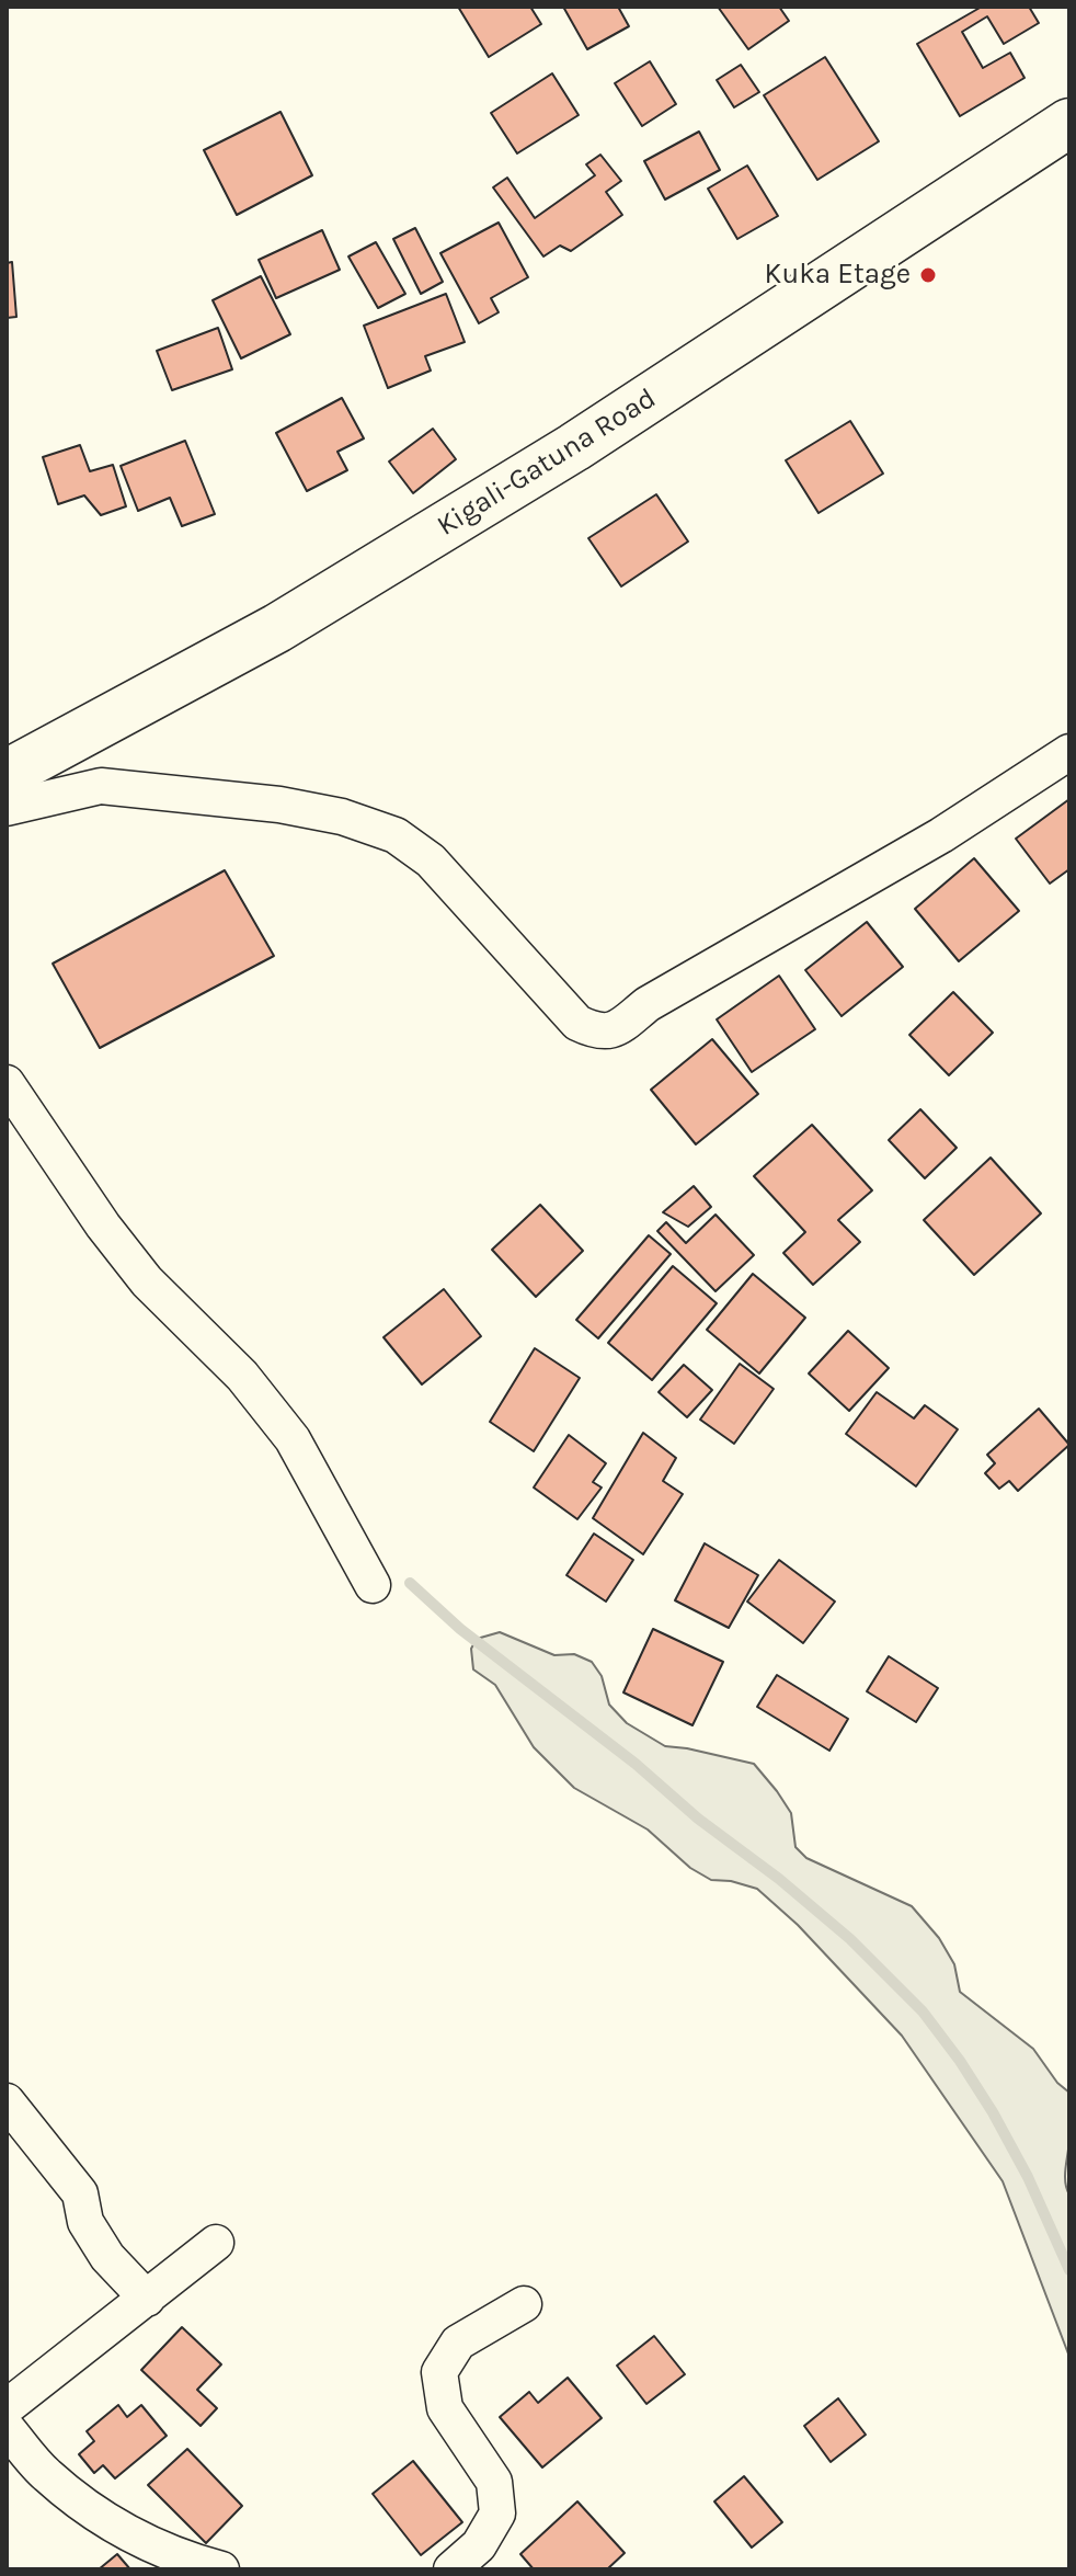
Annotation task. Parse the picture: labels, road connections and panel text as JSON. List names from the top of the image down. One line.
{"streets":{"highway":["Kigali-Gatuna Road"]},"places":["Kuka Etage"]}
